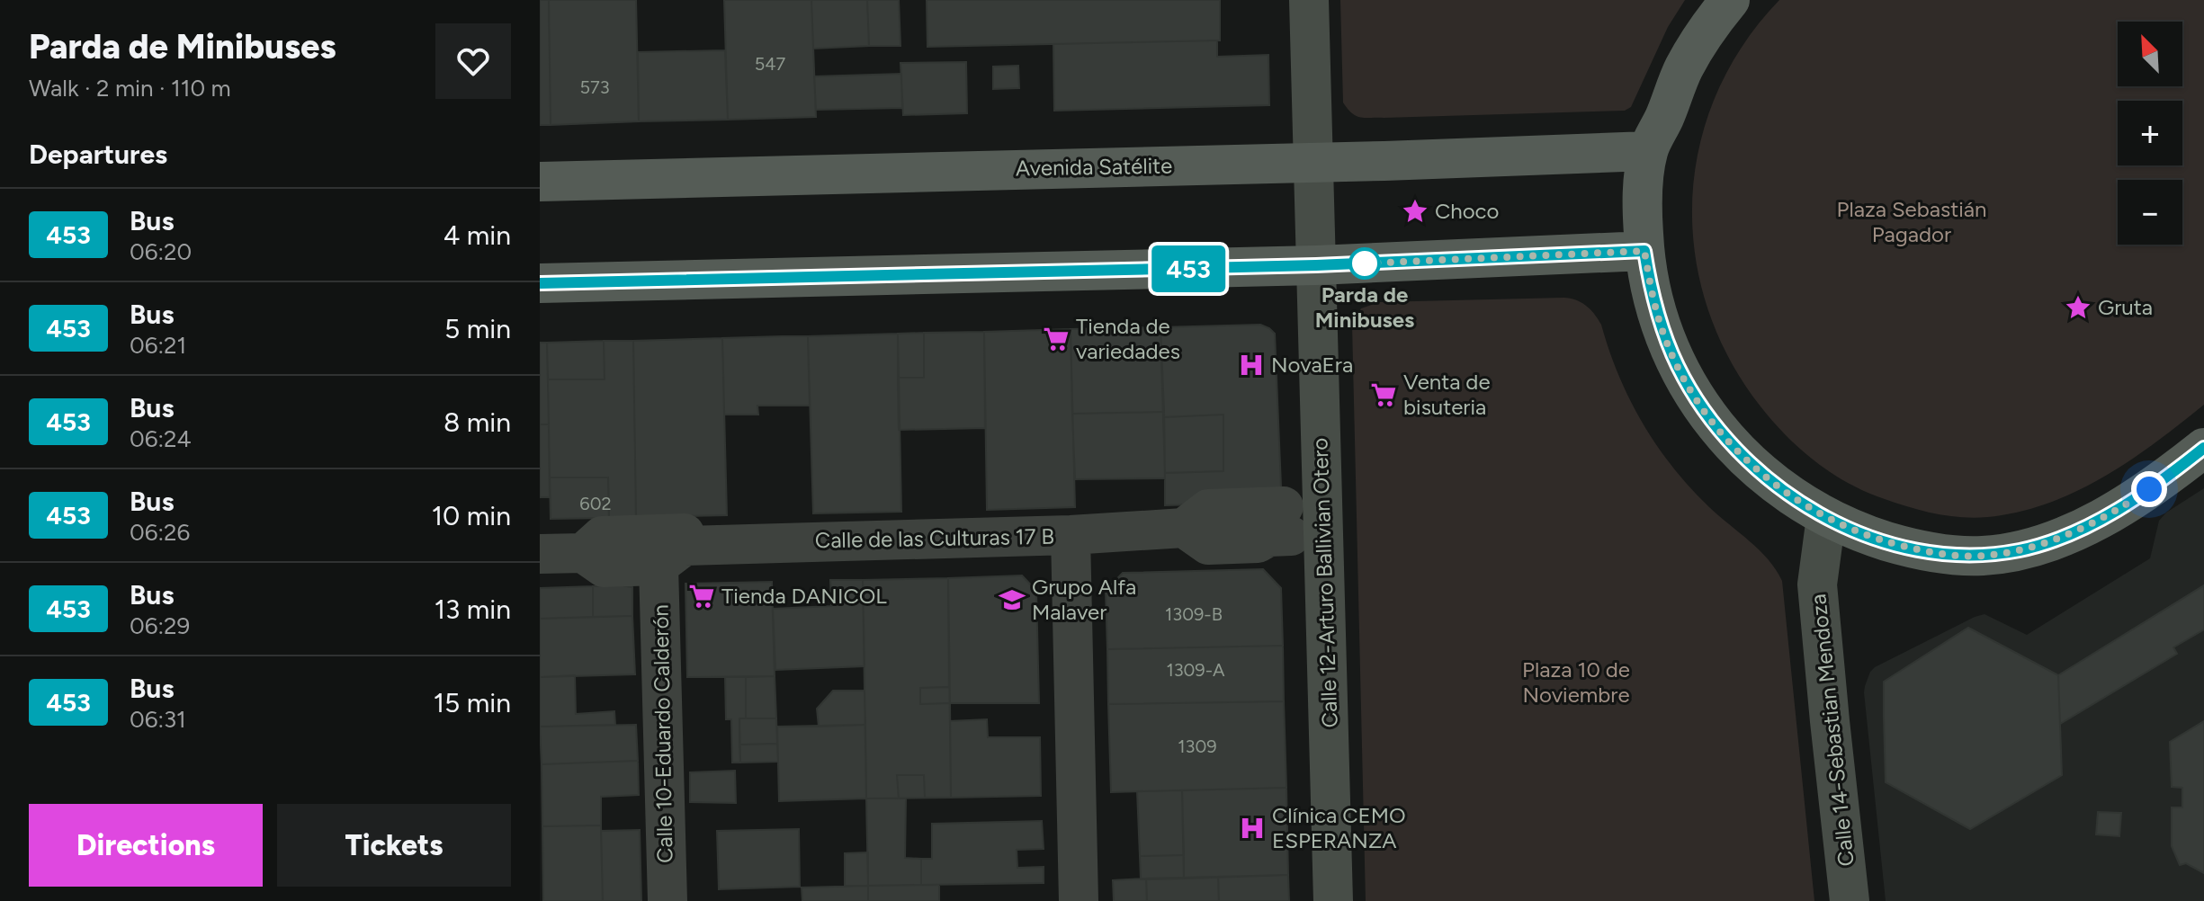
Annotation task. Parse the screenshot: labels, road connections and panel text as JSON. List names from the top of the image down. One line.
{"streets":{"main road":["Avenida Satélite"],"street":["Calle de las Culturas 17 B","Calle 12-Arturo Ballivian Otero","Calle 14-Sebastian Mendoza","Calle 10-Eduardo Calderón"]},"crossings":[["Avenida Satélite","Calle 12-Arturo Ballivian Otero"],["Calle de las Culturas 17 B","Calle 10-Eduardo Calderón"]],"parks":["Plaza Sebastián Pagador","Plaza 10 de Noviembre"],"places":{"place":["Choco","Gruta"],"other":["Parda de Minibuses"],"supermarket":["Tienda de variedades","Venta de bisuteria","Tienda DANICOL"],"hospital":["NovaEra","Clínica CEMO ESPERANZA"],"school or university":["Grupo Alfa Malaver"]},"lines":["bus line 453"],"house_numbers":["547","573","602","1309-B","1309-A","1309"],"north":"top left","page":{"heading":[["Parda de Minibuses","Walk · 2 min · 110 m"],"Departures"],"on_map":"453","map_buttons":["+","−"],"list":[{"mark":"453","name":"Bus","note":"06:20","value":"4 min"},{"mark":"453","name":"Bus","note":"06:21","value":"5 min"},{"mark":"453","name":"Bus","note":"06:24","value":"8 min"},{"mark":"453","name":"Bus","note":"06:26","value":"10 min"},{"mark":"453","name":"Bus","note":"06:29","value":"13 min"},{"mark":"453","name":"Bus","note":"06:31","value":"15 min"}],"buttons":["Directions","Tickets"]}}
